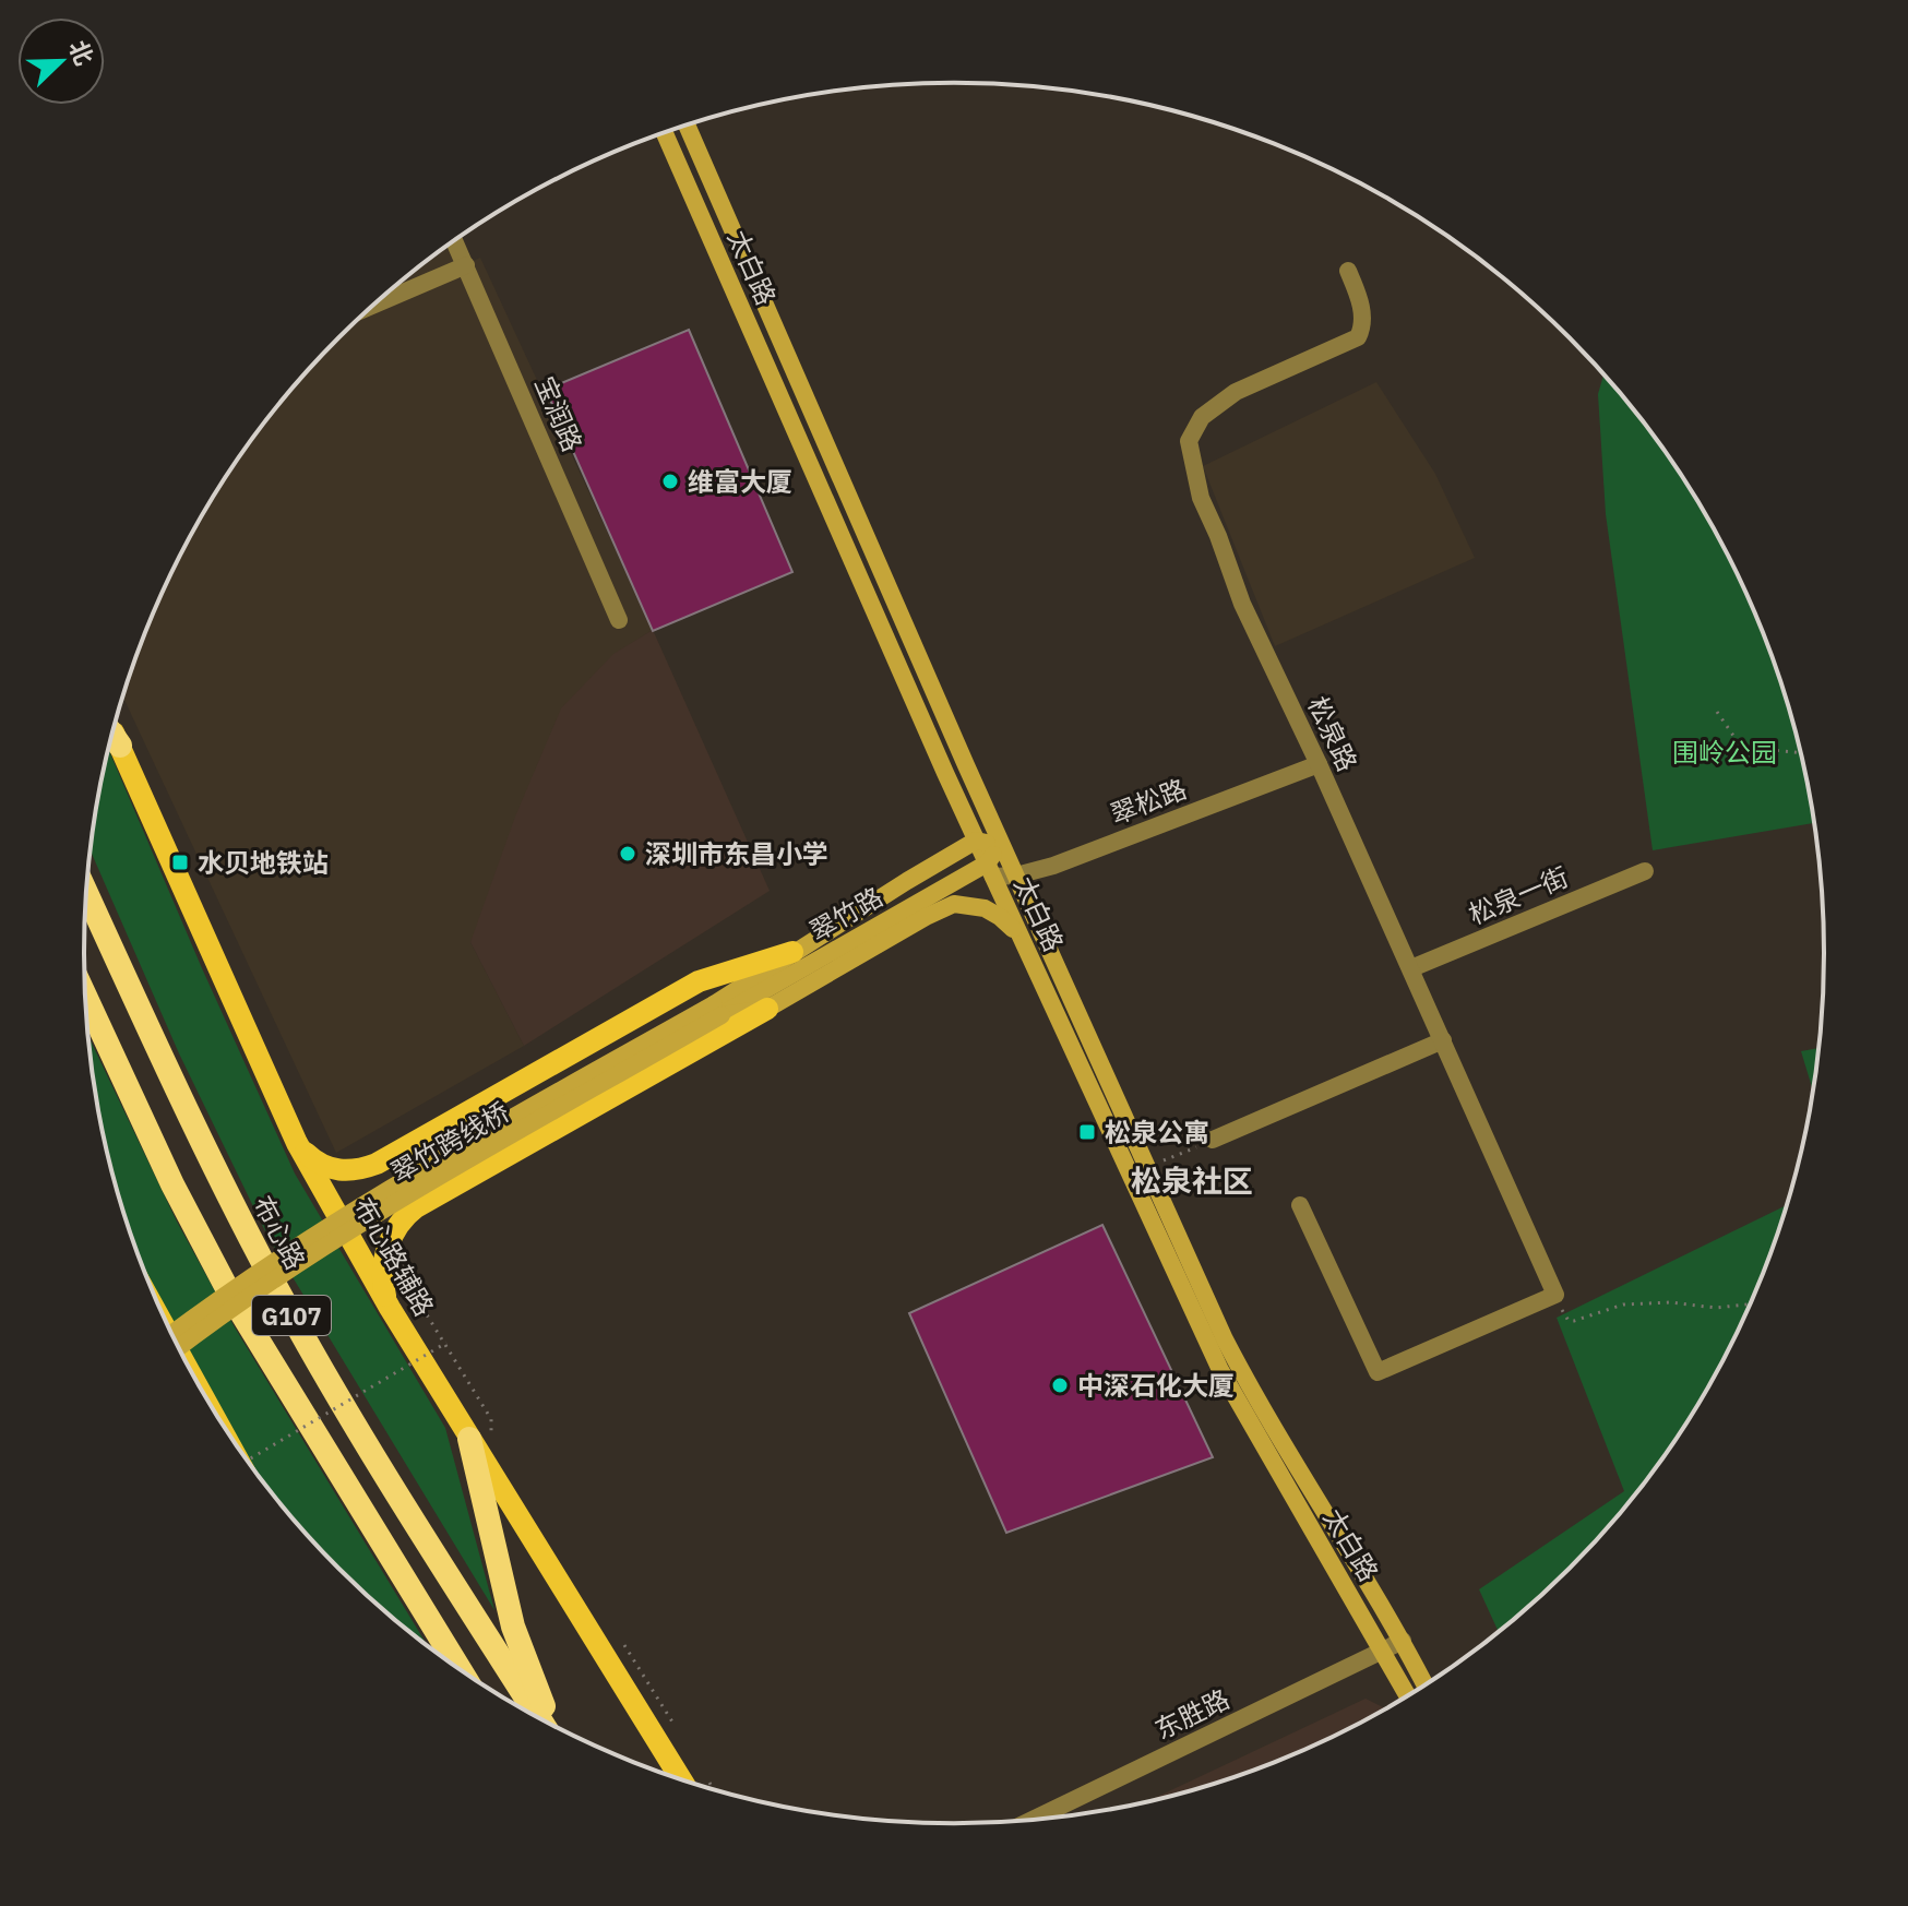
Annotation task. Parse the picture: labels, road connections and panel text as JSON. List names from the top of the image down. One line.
{"streets":{"highway":["布心路","G107"],"main road":["太白路","翠竹路","翠竹跨线桥","布心路辅路"],"street":["宝润路","松泉路","翠松路","松泉一街","东胜路"]},"crossings":[["太白路","翠松路"],["太白路","翠竹路"],["太白路","东胜路"],["松泉路","翠松路"],["松泉路","松泉一街"],["翠松路","翠竹路"],["翠竹路","翠竹跨线桥"]],"districts":["松泉社区"],"parks":["围岭公园"],"places":{"other":["维富大厦","深圳市东昌小学","中深石化大厦"],"transit":["水贝地铁站","松泉公寓"]},"north":"top right"}
